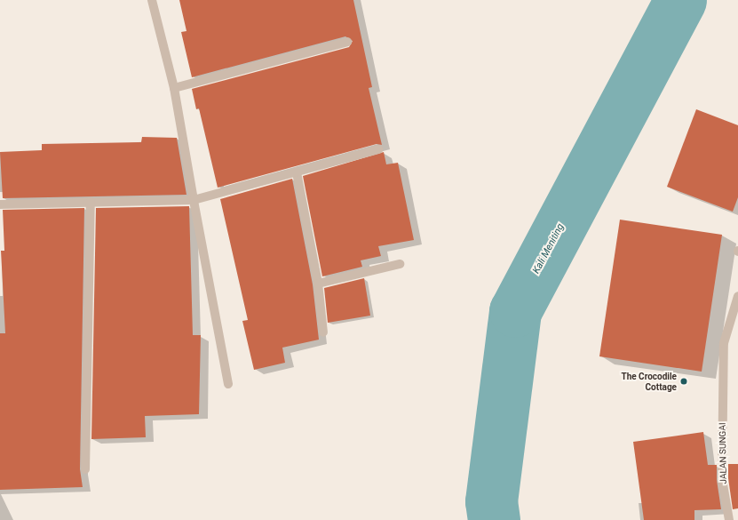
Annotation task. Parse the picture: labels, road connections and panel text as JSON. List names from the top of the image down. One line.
{"streets":{"street":["JALAN SUNGAI"]},"water":["Kali Meniting"],"places":["The Crocodile Cottage"]}
